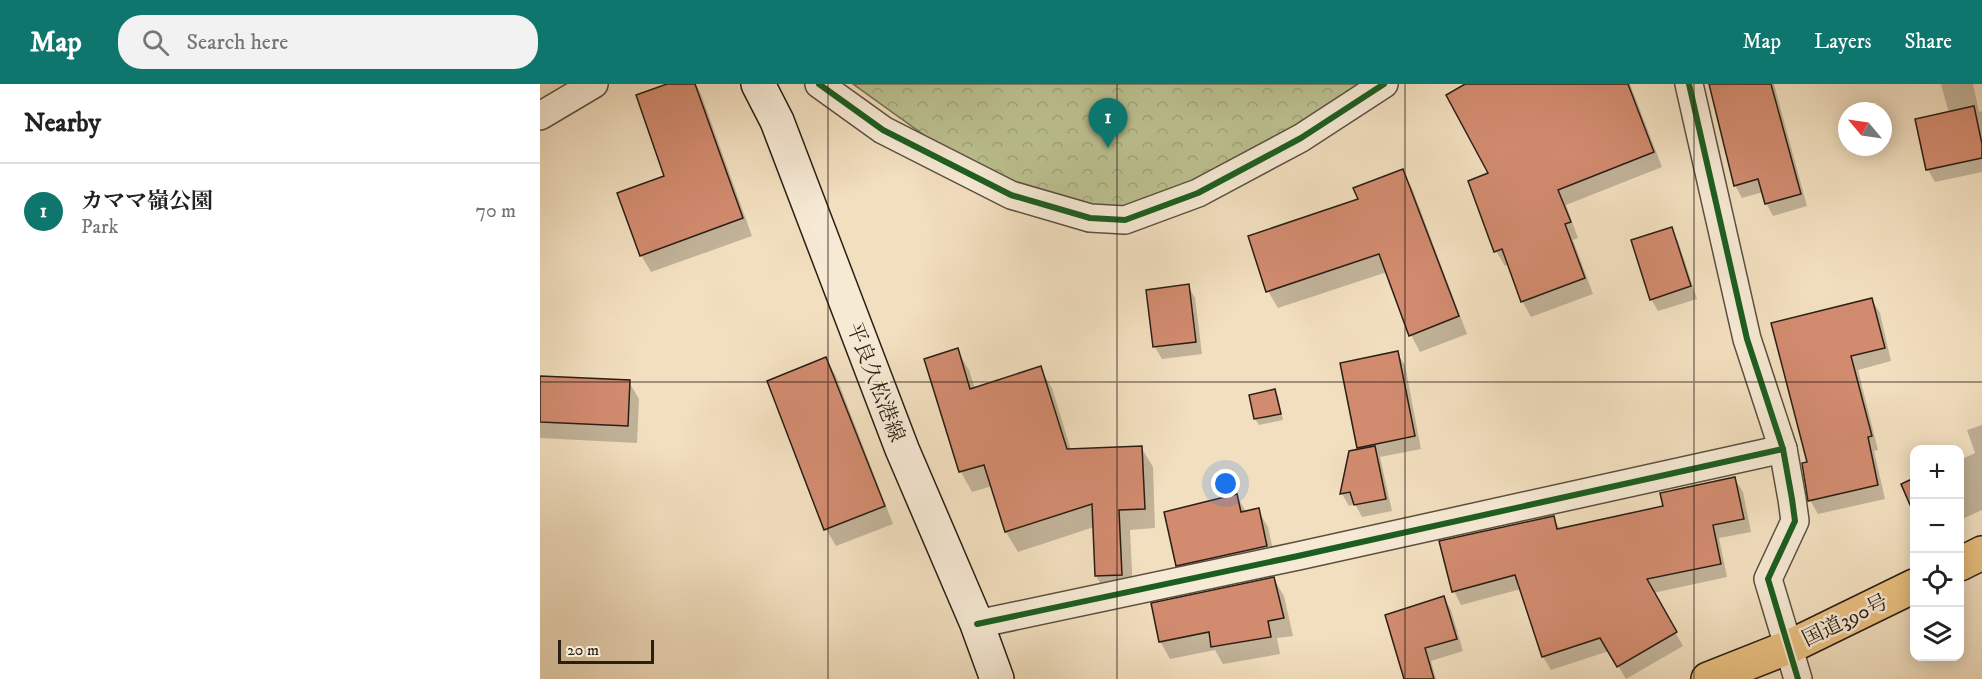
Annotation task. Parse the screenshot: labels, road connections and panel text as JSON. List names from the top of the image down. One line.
{"streets":{"highway":["国道390号"],"main road":["平良久松港線"]},"scale_bar":"20 m","north":"top left","page":{"header":"Map","search":"Search here","nav":["Map","Layers","Share"],"heading":"Nearby","pins":"1","list":[{"mark":"1","name":"カママ嶺公園","note":"Park","value":"70 m"}],"map_buttons":["+","−"],"scale":"20 m"}}
